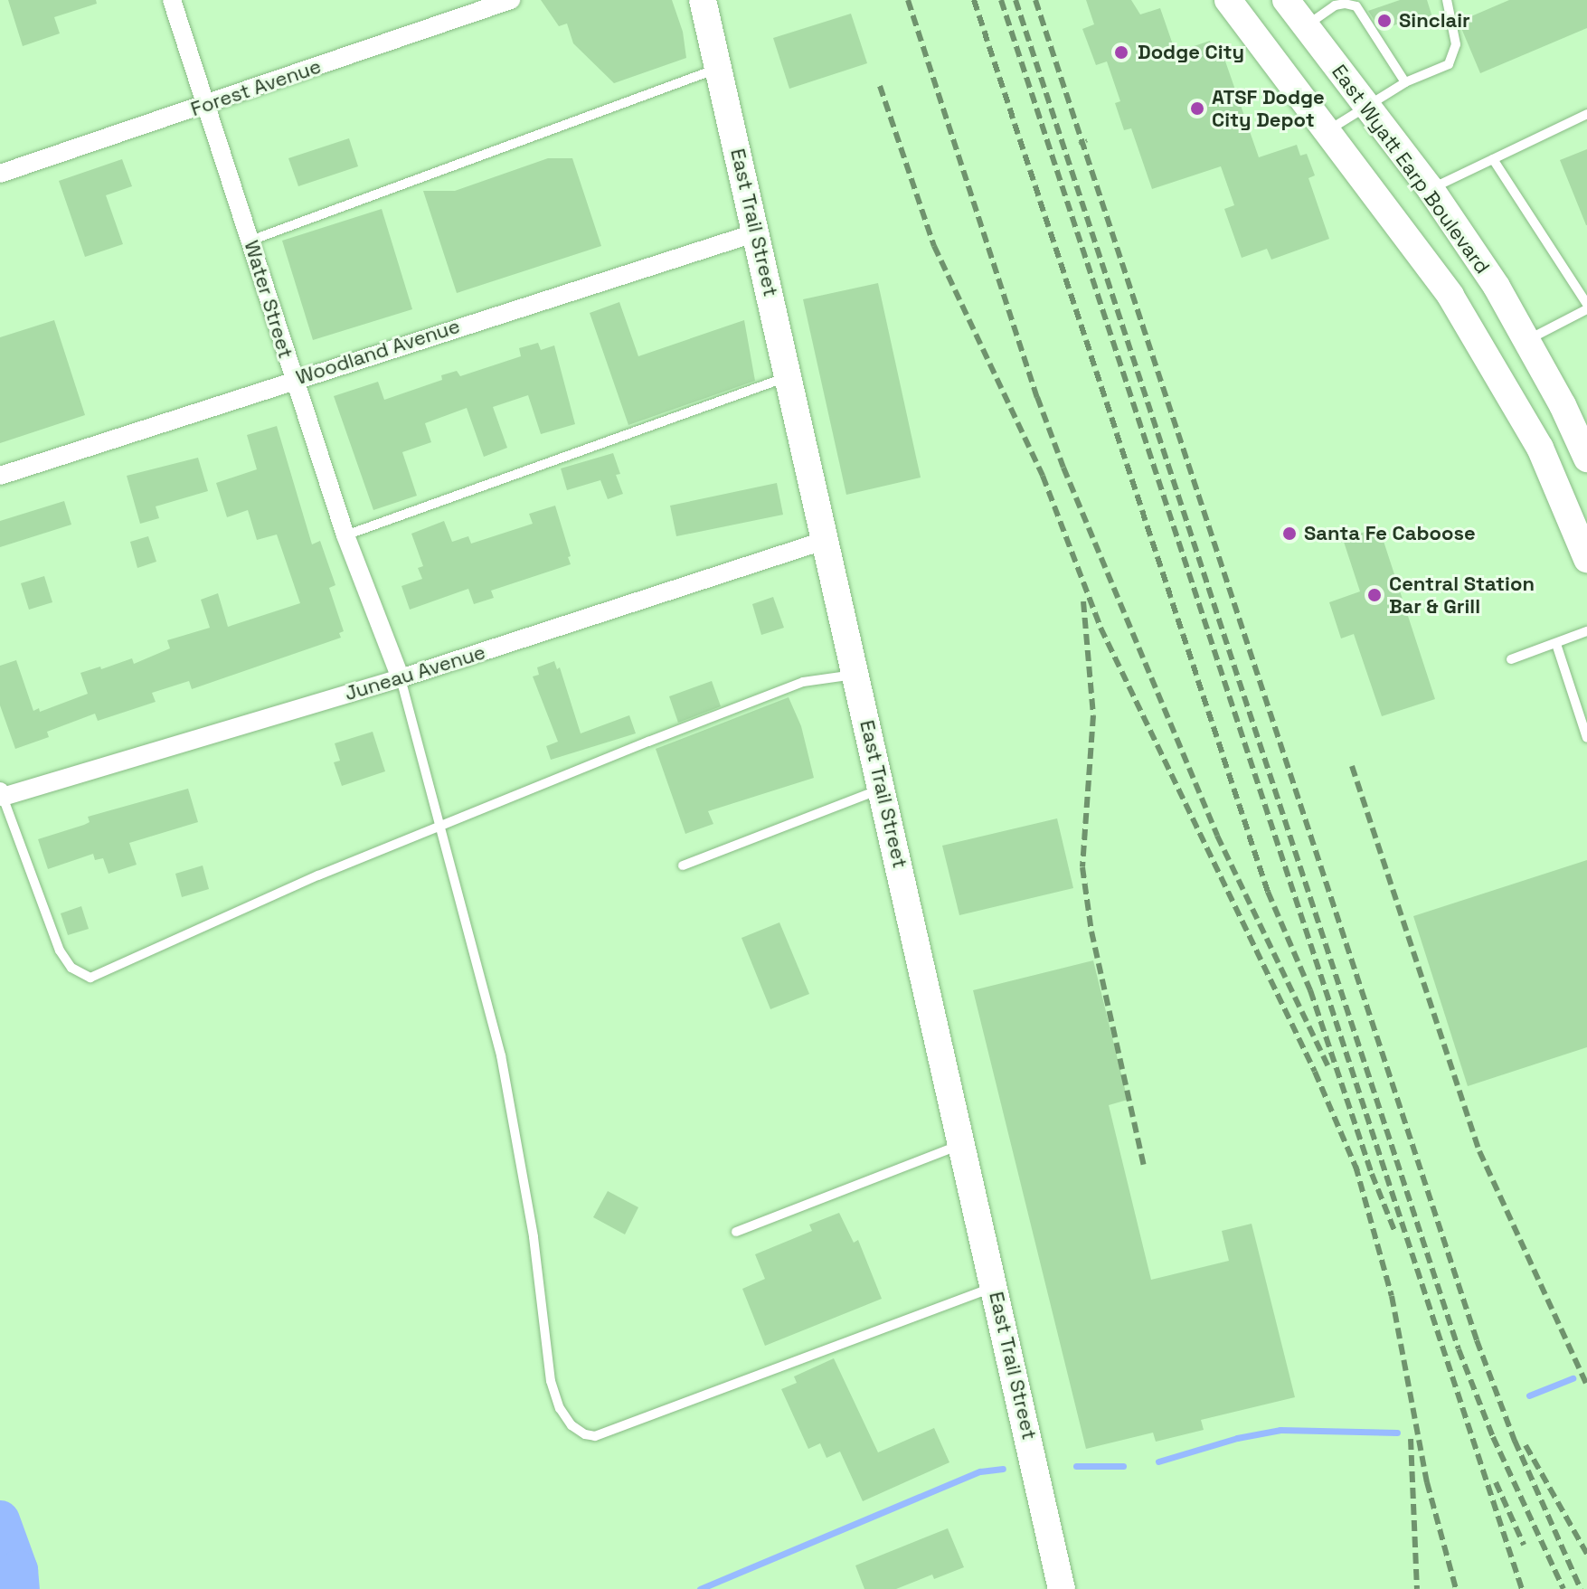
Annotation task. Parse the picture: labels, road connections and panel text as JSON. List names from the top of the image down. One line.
{"streets":{"main road":["East Wyatt Earp Boulevard","East Trail Street"],"street":["Forest Avenue","Water Street","Woodland Avenue","Juneau Avenue"]},"crossings":[["Forest Avenue","Water Street"],["East Trail Street","Woodland Avenue"],["East Trail Street","Juneau Avenue"],["Water Street","Woodland Avenue"],["Water Street","Juneau Avenue"]],"places":["Sinclair","Dodge City","ATSF Dodge City Depot","Santa Fe Caboose","Central Station Bar & Grill"]}
